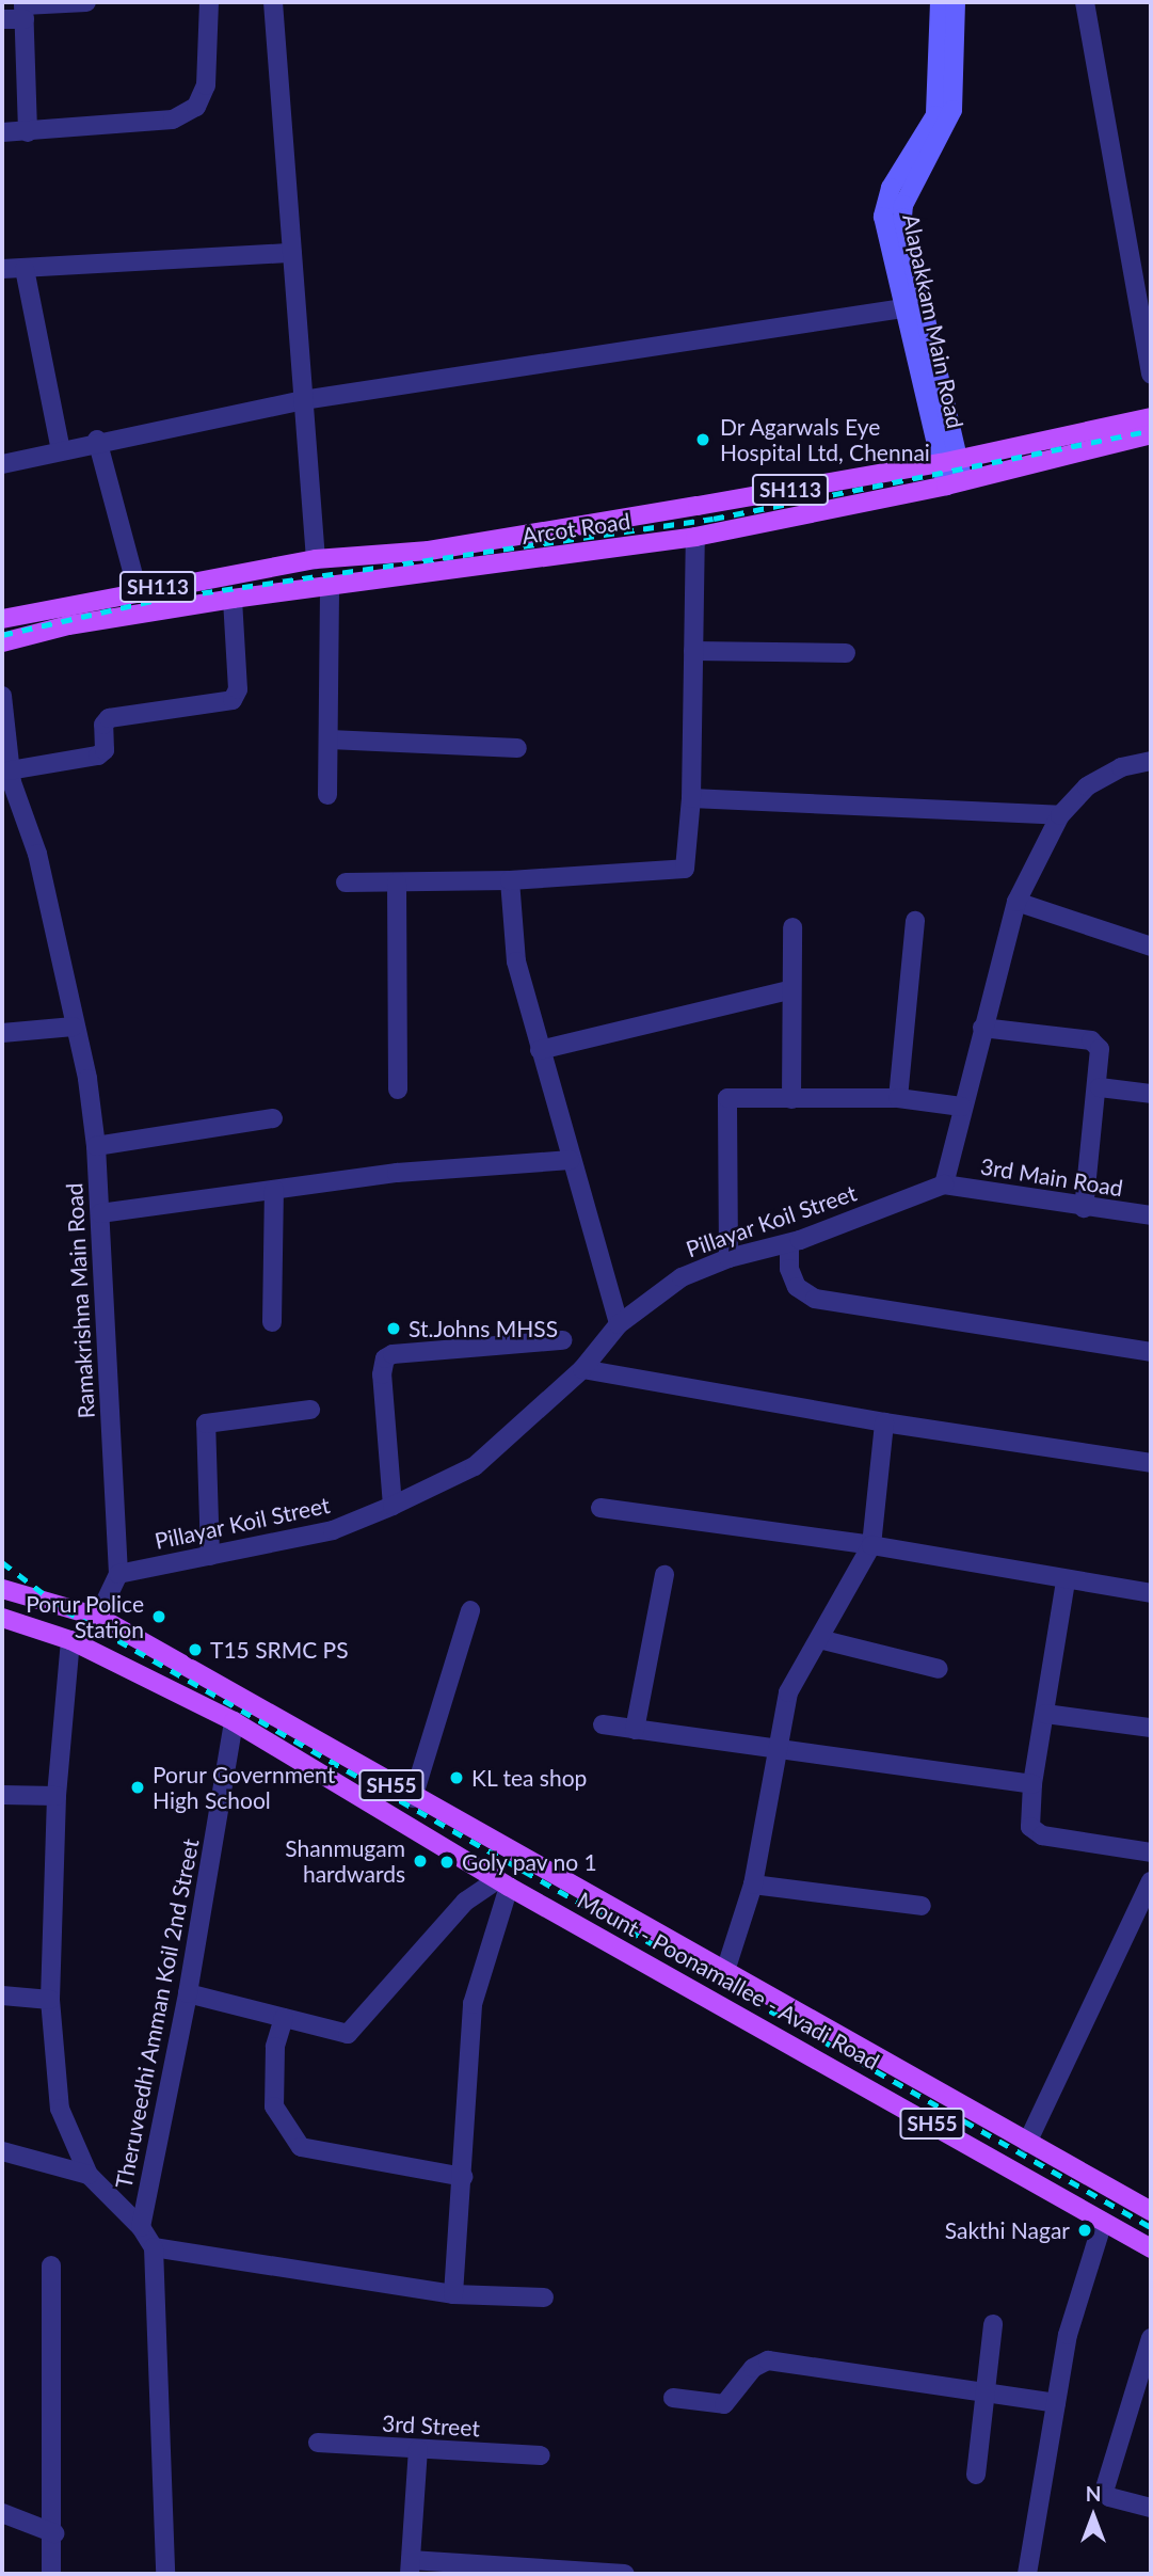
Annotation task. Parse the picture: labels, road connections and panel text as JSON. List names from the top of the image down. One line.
{"streets":{"main road":["Alapakkam Main Road","SH113","Arcot Road","SH55","Mount - Poonamallee - Avadi Road"],"street":["3rd Main Road","Pillayar Koil Street","Ramakrishna Main Road","Theruveedhi Amman Koil 2nd Street","3rd Street"]},"crossings":[["Alapakkam Main Road","Arcot Road"],["3rd Main Road","Pillayar Koil Street"],["Pillayar Koil Street","Ramakrishna Main Road"],["Mount - Poonamallee - Avadi Road","Theruveedhi Amman Koil 2nd Street"]],"places":["Dr Agarwals Eye Hospital Ltd, Chennai","St.Johns MHSS","Porur Police Station","T15 SRMC PS","KL tea shop","Porur Government High School","Shanmugam hardwards","Goly pav no 1","Sakthi Nagar"],"north":"top"}
